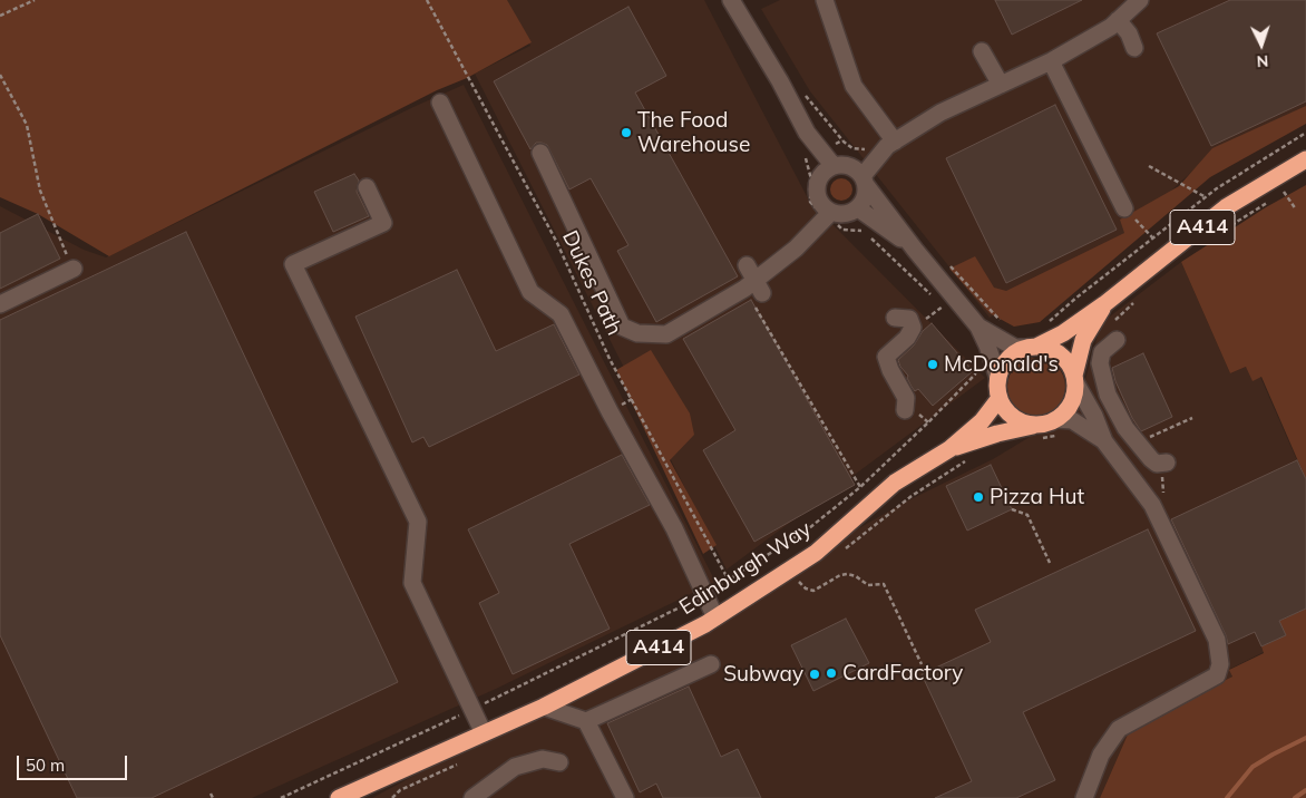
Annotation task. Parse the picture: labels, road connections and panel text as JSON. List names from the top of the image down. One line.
{"streets":{"highway":["A414","Edinburgh Way"],"path":["Dukes Path"]},"places":["The Food Warehouse","McDonald's","Pizza Hut","CardFactory","Subway"],"scale_bar":"50 m","north":"bottom"}
